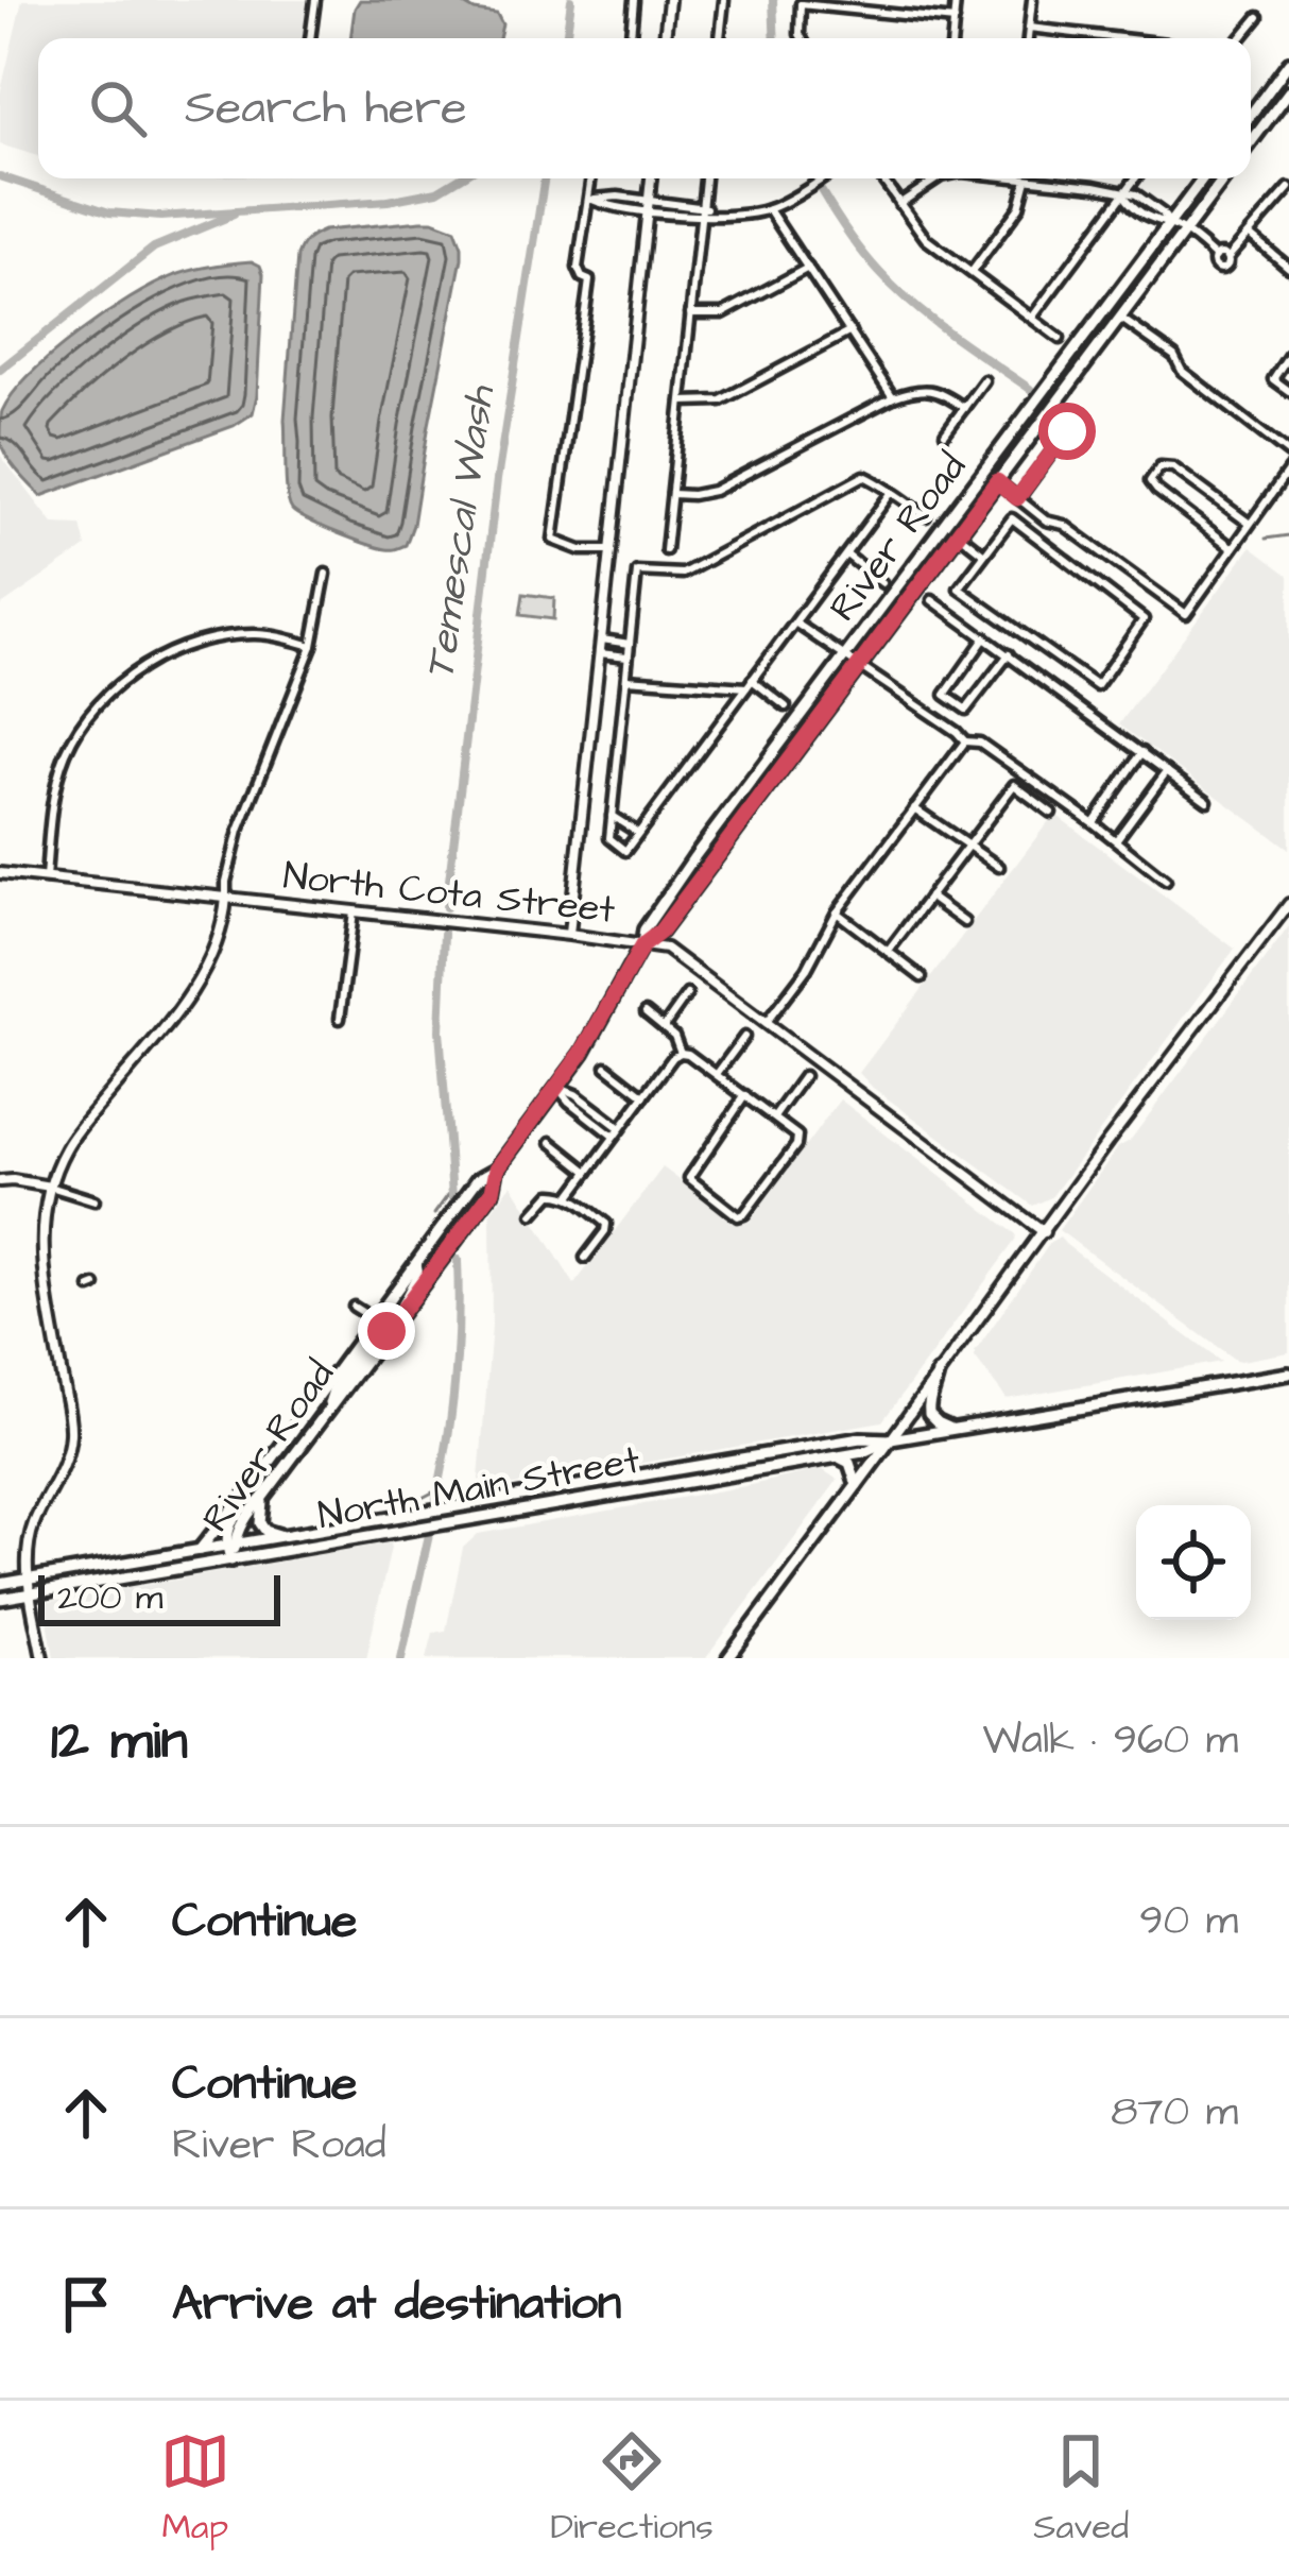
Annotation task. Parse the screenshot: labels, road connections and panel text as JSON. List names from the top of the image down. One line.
{"streets":{"main road":["River Road","North Main Street"],"street":["North Cota Street"]},"crossings":[["River Road","North Cota Street"],["River Road","North Main Street"]],"water":["Temescal Wash"],"scale_bar":"200 m","page":{"search":"Search here","scale":"200 m","heading":["12 min","Walk · 960 m"],"list":[["Continue","90 m"],["Continue","River Road","870 m"],"Arrive at destination"],"nav":["Map","Directions","Saved"]}}
